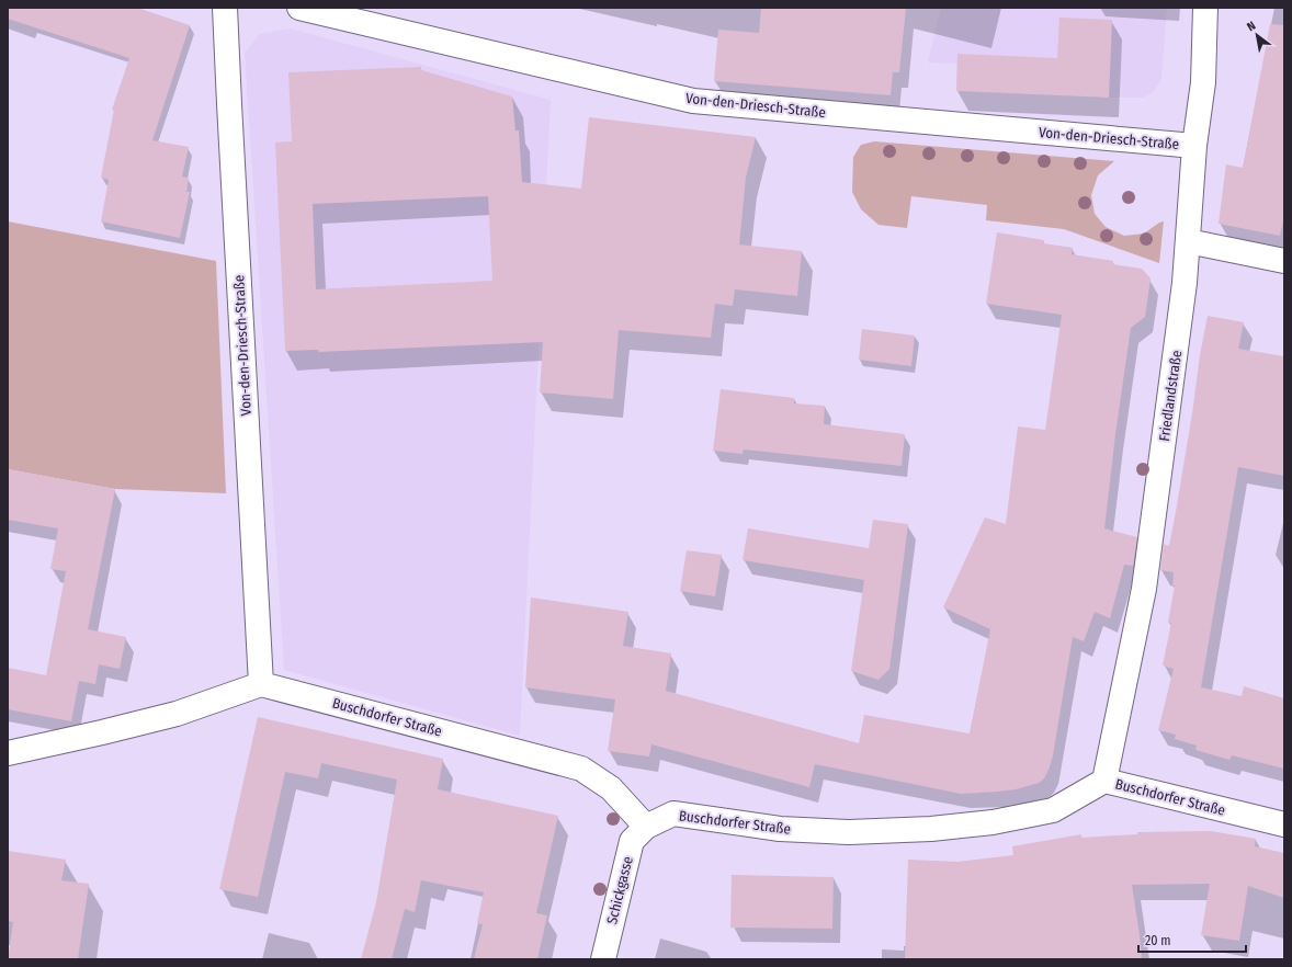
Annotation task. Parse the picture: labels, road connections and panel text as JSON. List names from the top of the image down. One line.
{"streets":{"street":["Von-den-Driesch-Straße","Friedlandstraße","Buschdorfer Straße","Schickgasse"]},"crossings":[["Von-den-Driesch-Straße","Friedlandstraße"],["Von-den-Driesch-Straße","Buschdorfer Straße"],["Friedlandstraße","Buschdorfer Straße"],["Buschdorfer Straße","Schickgasse"]],"scale_bar":"20 m","north":"top left"}
